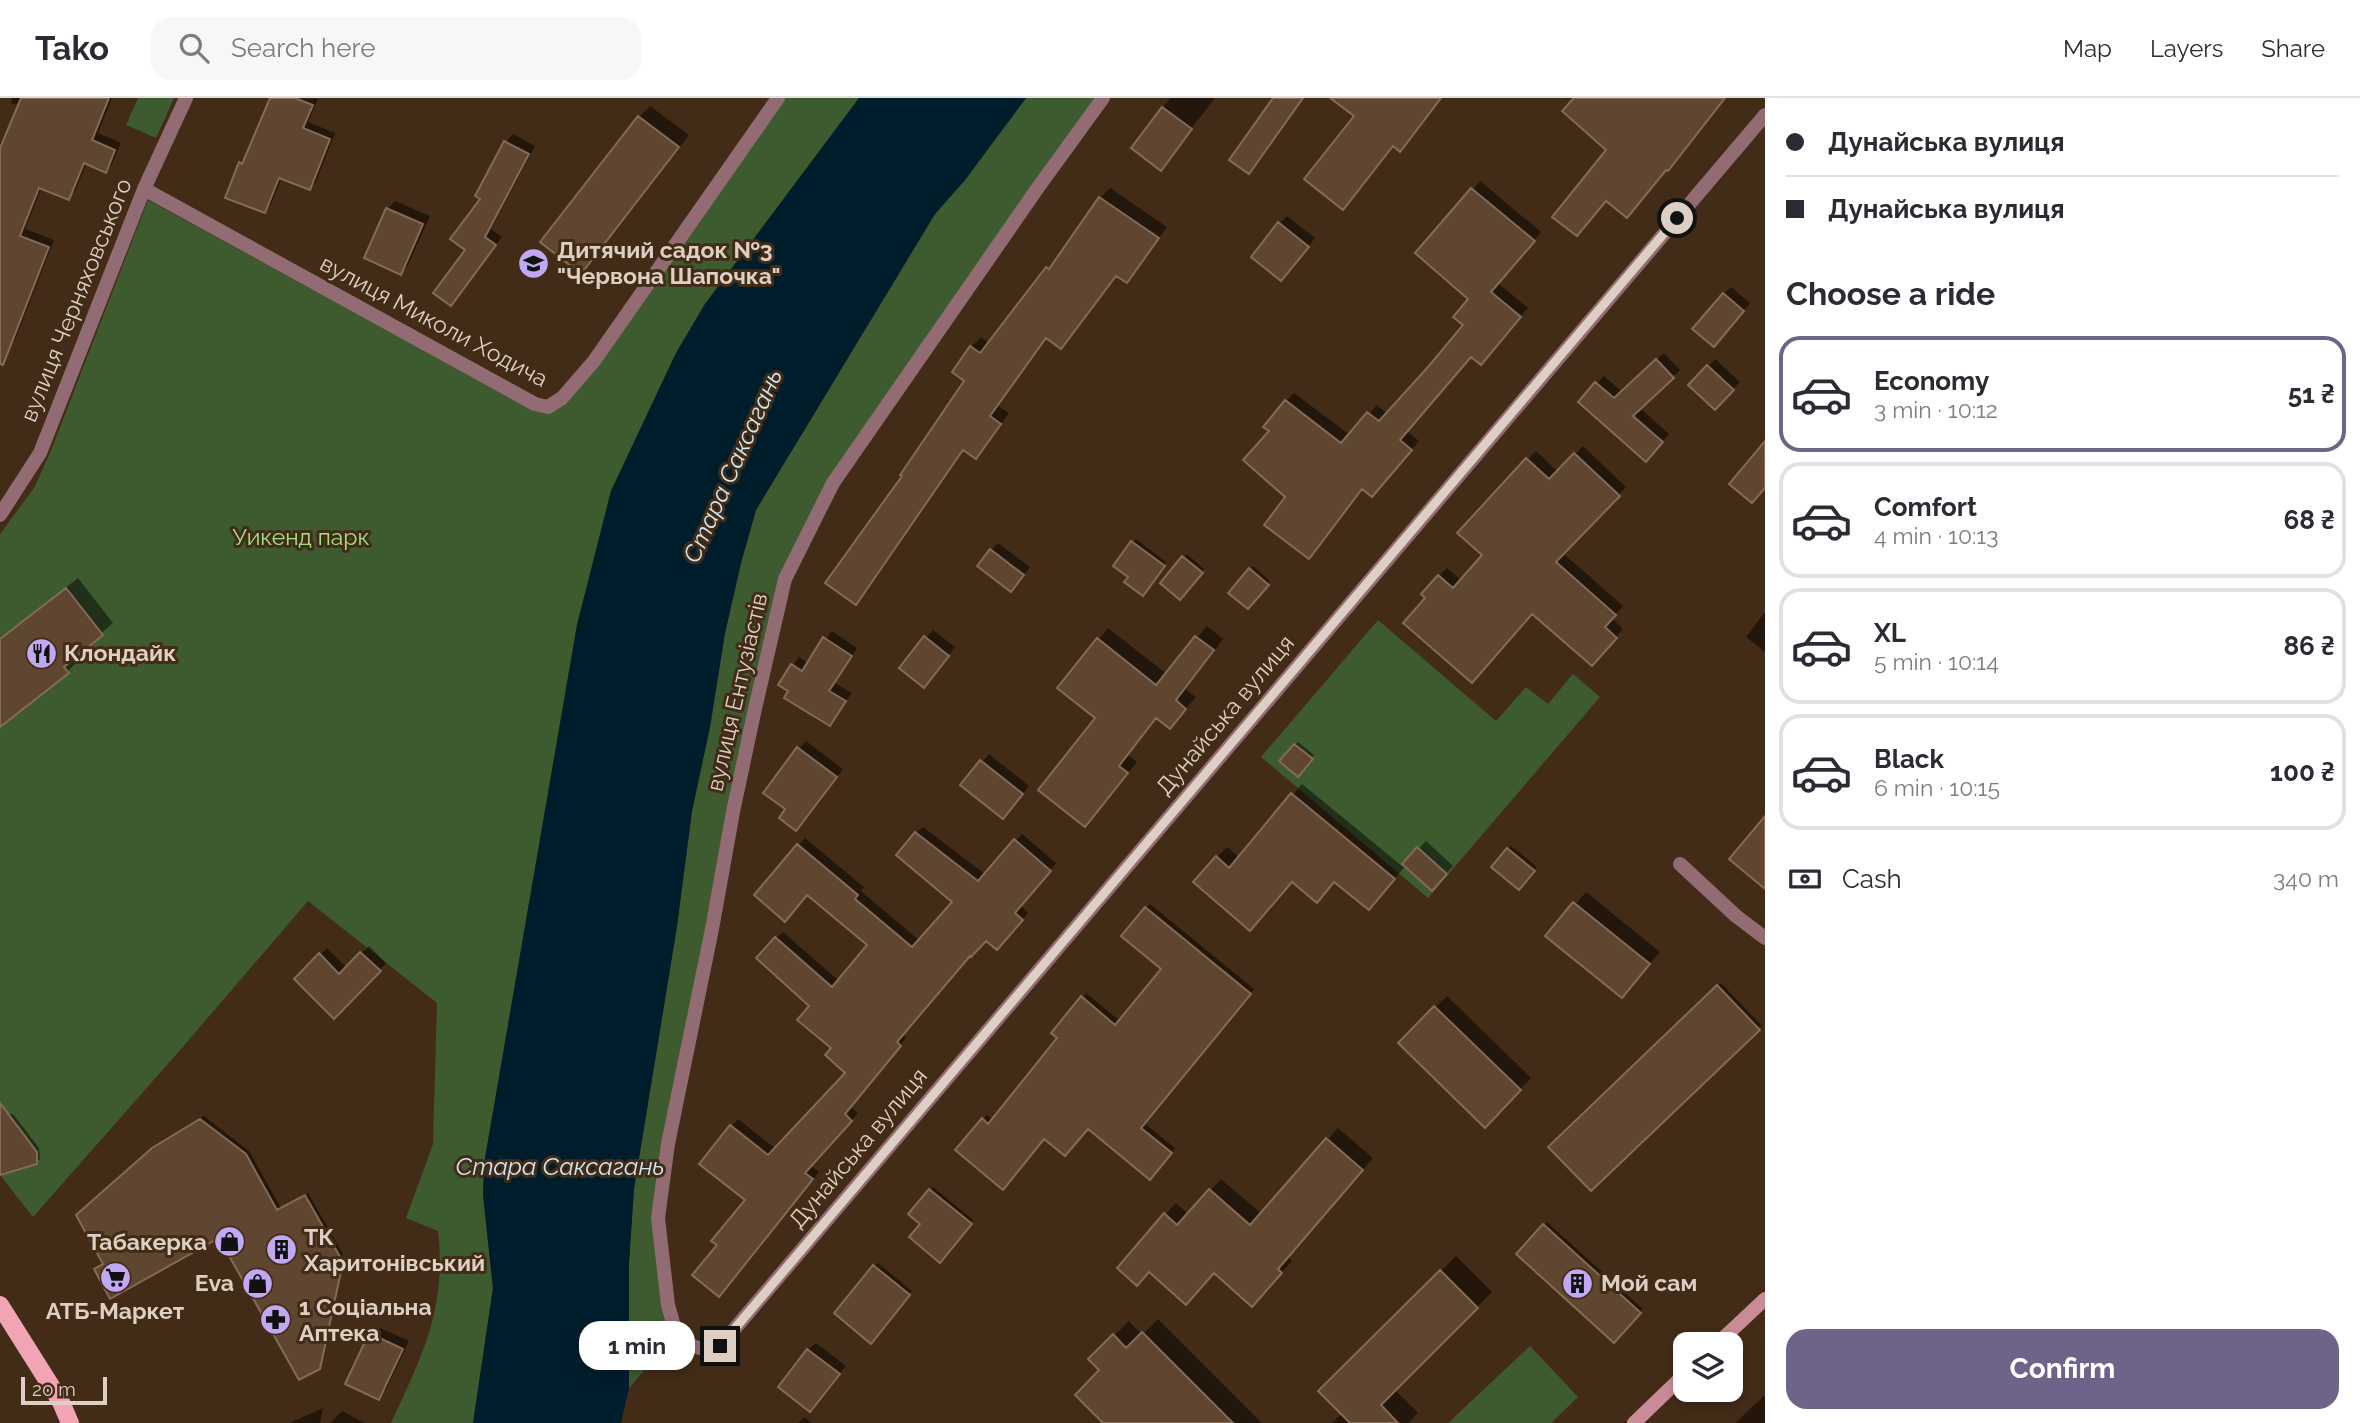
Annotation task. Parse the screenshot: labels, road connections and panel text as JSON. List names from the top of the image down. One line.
{"streets":{"street":["вулиця Черняховського","вулиця Миколи Ходича","вулиця Ентузіастів","Дунайська вулиця"]},"crossings":[["вулиця Черняховського","вулиця Миколи Ходича"],["вулиця Ентузіастів","Дунайська вулиця"]],"water":["Стара Саксагань"],"parks":["Уикенд парк"],"places":{"school or university":["Дитячий садок №3 \"Червона Шапочка\""],"restaurant":["Клондайк"],"shop":["Табакерка","Eva"],"building":["ТК Харитонівський","Мой сам"],"supermarket":["АТБ-Маркет"],"pharmacy":["1 Соціальна Аптека"]},"scale_bar":"20 m","page":{"header":"Tako","search":"Search here","nav":["Map","Layers","Share"],"banner":["Дунайська вулиця","Дунайська вулиця"],"heading":"Choose a ride","list":[{"name":"Economy","note":"3 min · 10:12","value":"51 ₴"},{"name":"Comfort","note":"4 min · 10:13","value":"68 ₴"},{"name":"XL","note":"5 min · 10:14","value":"86 ₴"},{"name":"Black","note":"6 min · 10:15","value":"100 ₴"}],"pay":["Cash","340 m"],"buttons":"Confirm","bubble":"1 min","scale":"20 m"}}
